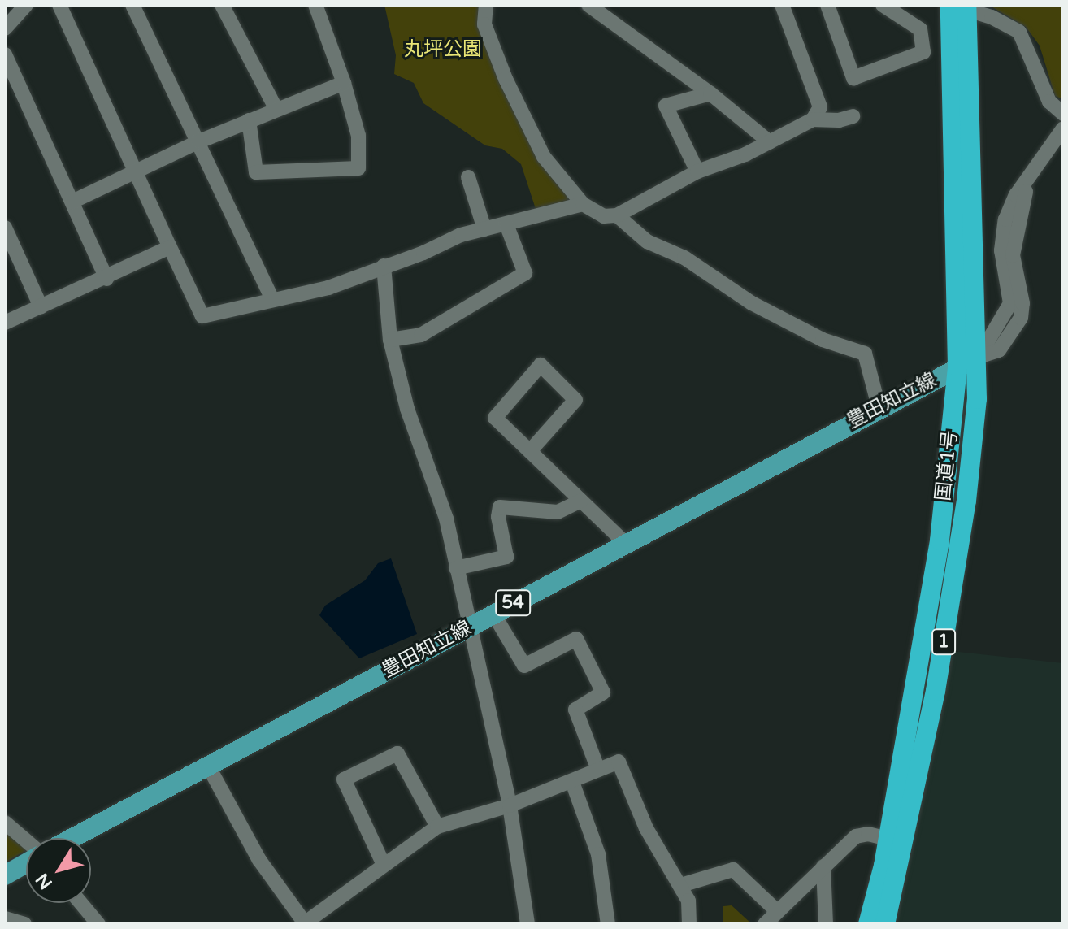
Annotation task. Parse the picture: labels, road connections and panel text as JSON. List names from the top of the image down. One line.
{"streets":{"highway":["国道1号","1"],"main road":["豊田知立線","54"]},"crossings":[["豊田知立線","国道1号"]],"parks":["丸坪公園"],"north":"bottom left"}
